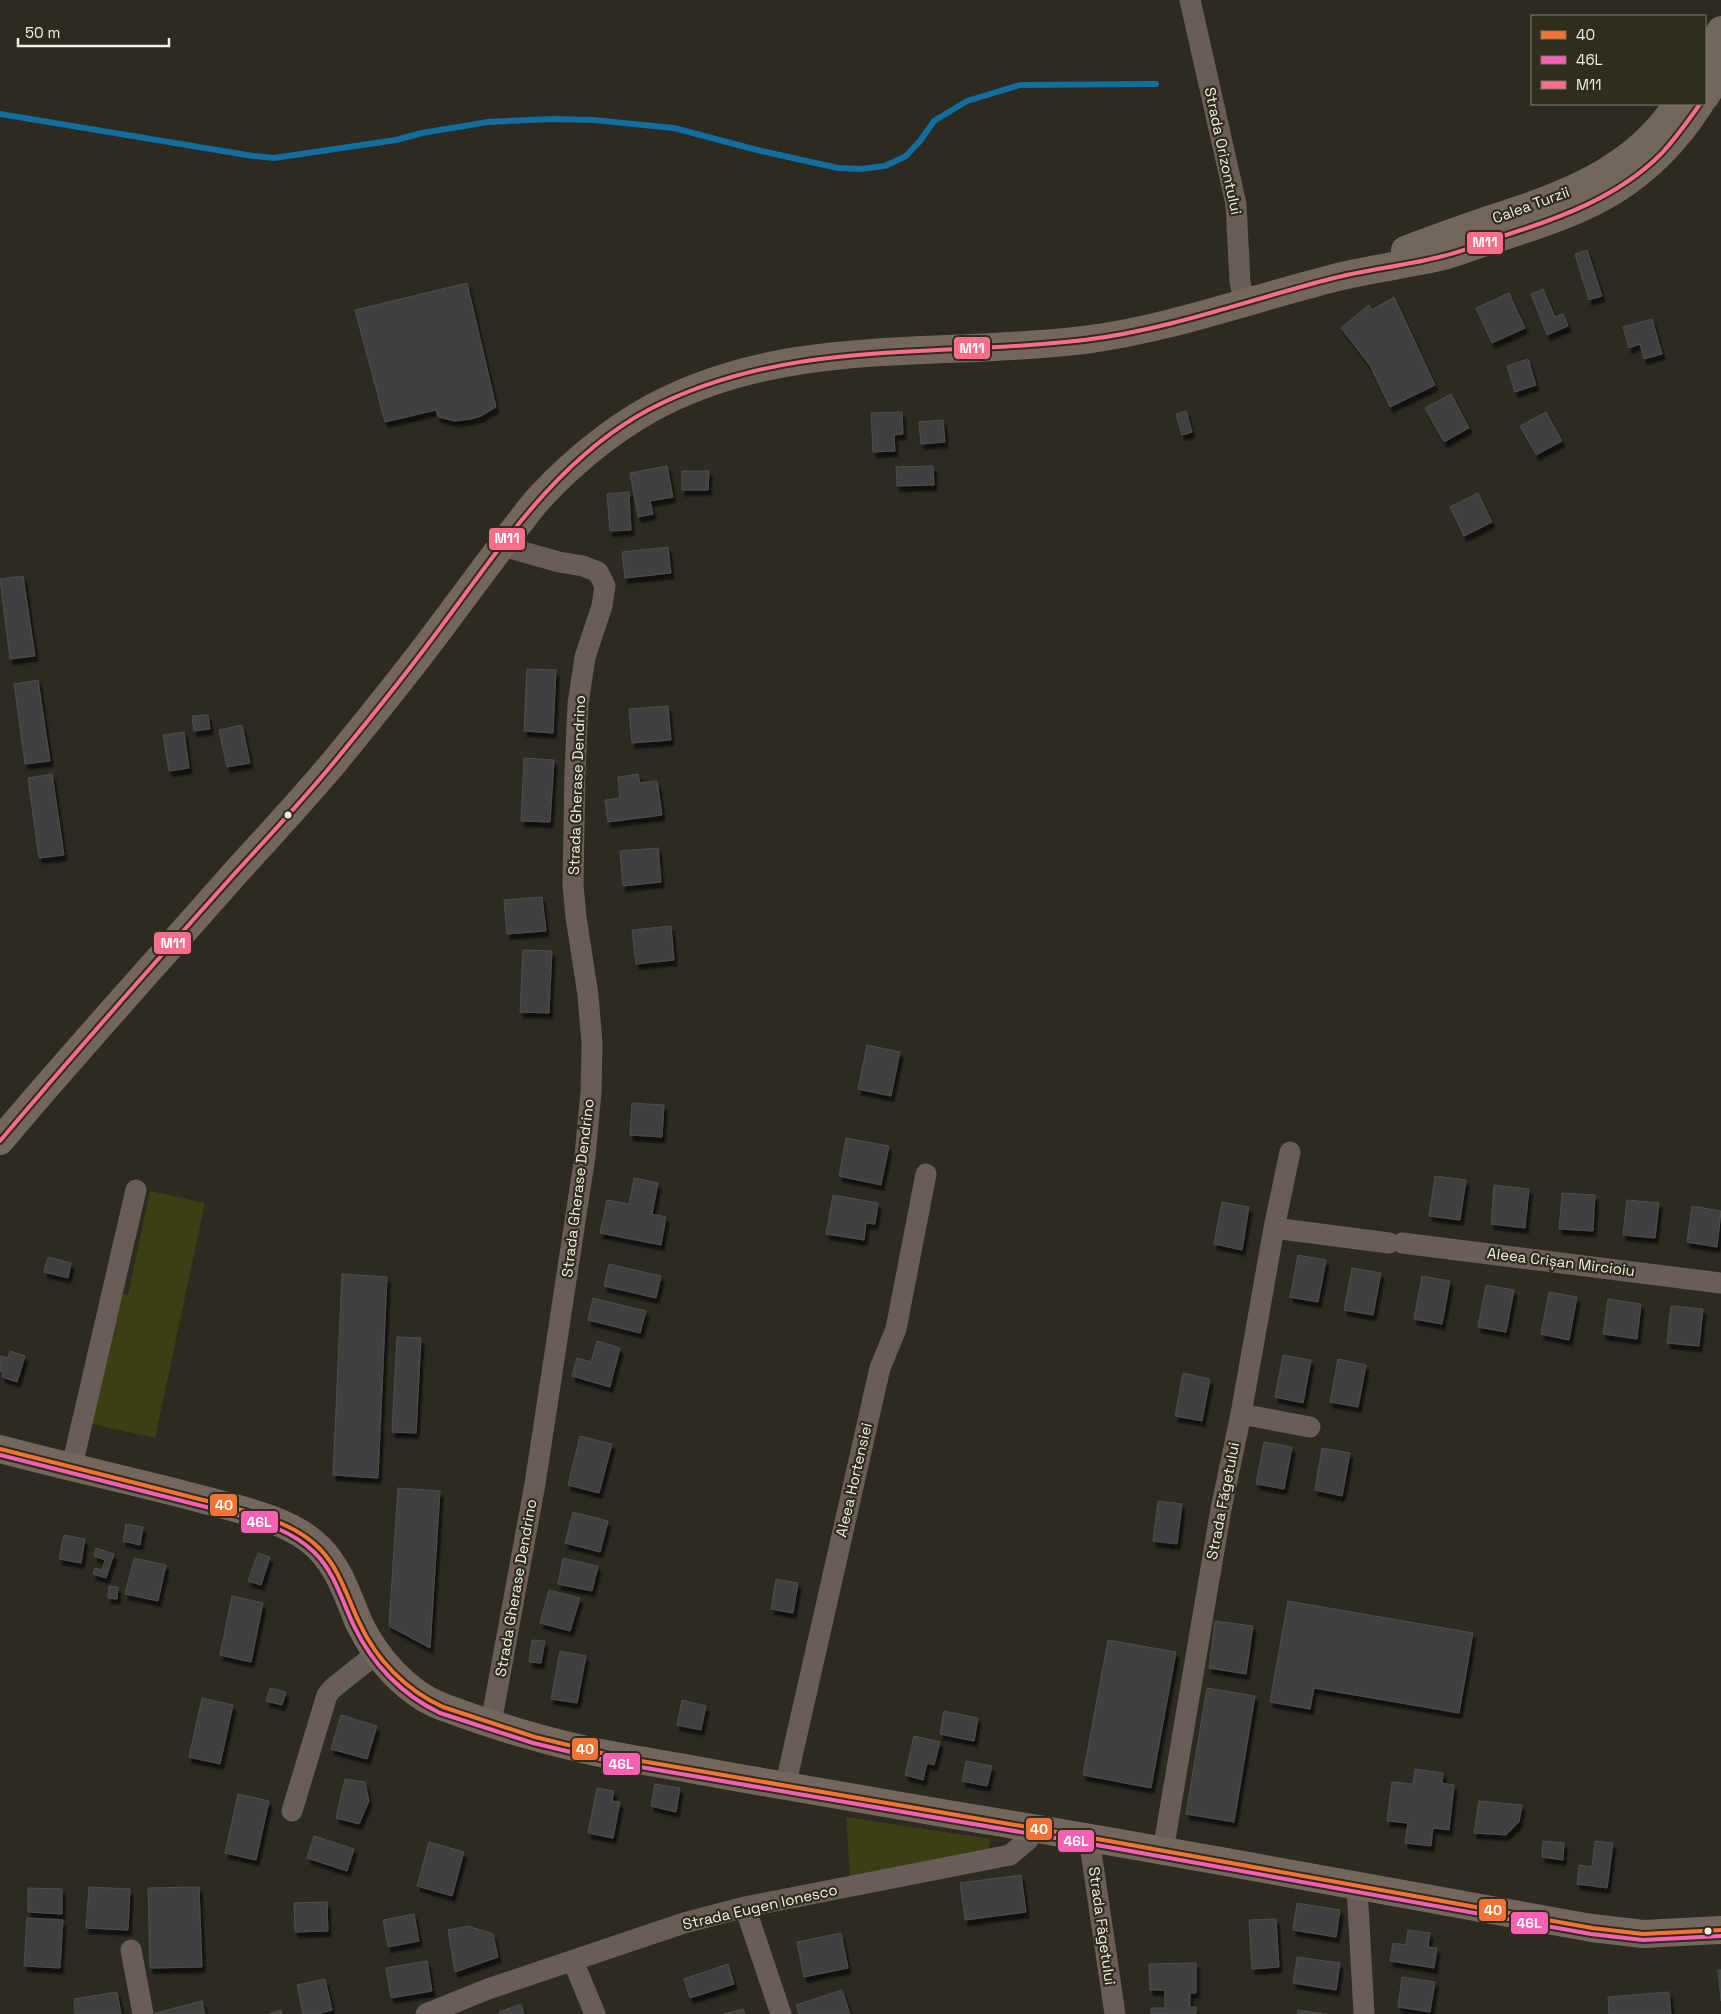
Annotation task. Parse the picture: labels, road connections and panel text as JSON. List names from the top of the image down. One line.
{"streets":{"main road":["Calea Turzii"],"street":["Strada Orizontului","Strada Gherase Dendrino","Aleea Crișan Mircioiu","Aleea Hortensiei","Strada Făgetului","Strada Eugen Ionesco"]},"crossings":[["Strada Orizontului","Calea Turzii"],["Calea Turzii","Strada Gherase Dendrino"],["Aleea Crișan Mircioiu","Strada Făgetului"]],"lines":["transit line M11","transit line 40","transit line 46L"],"legend":["40","46L","M11"],"scale_bar":"50 m"}
